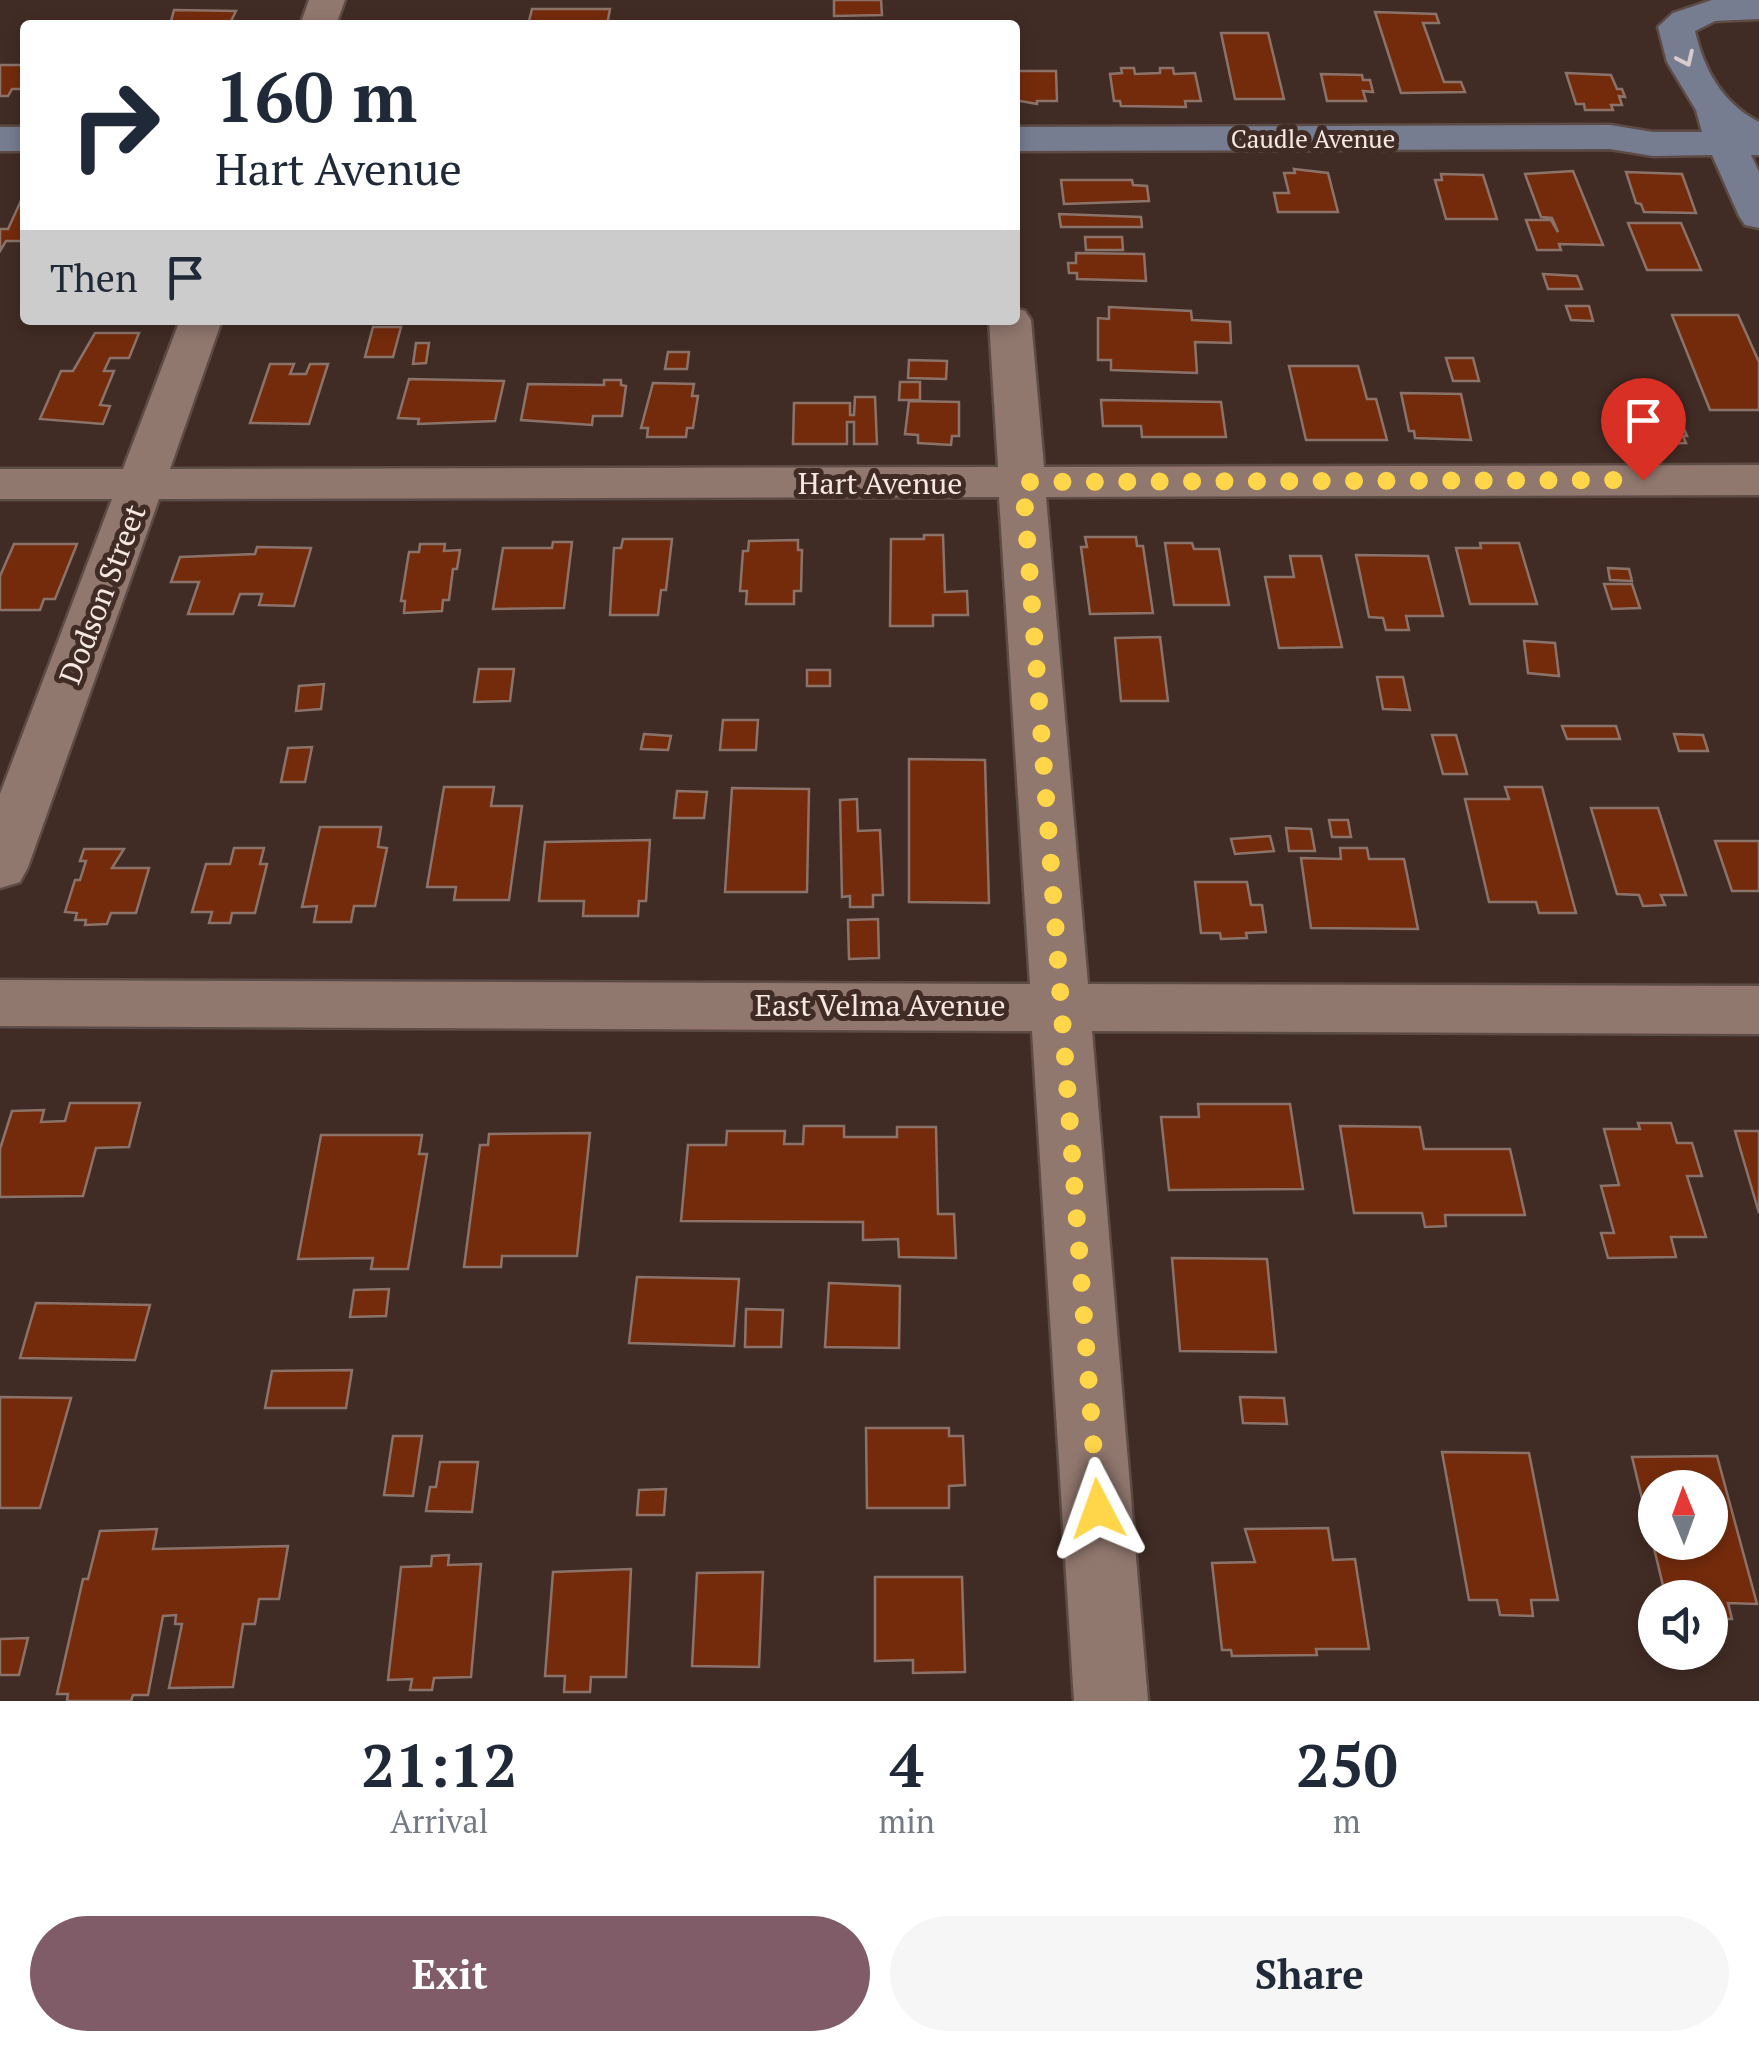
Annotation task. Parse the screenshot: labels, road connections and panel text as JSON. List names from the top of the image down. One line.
{"streets":{"street":["Caudle Avenue","Hart Avenue","Dodson Street","East Velma Avenue"]},"crossings":[["Hart Avenue","Dodson Street"]],"north":"top","page":{"turn":["160 m","Hart Avenue"],"then":"Then","eta":["21:12","Arrival","4","min","250","m"],"buttons":["Exit","Share"]}}
